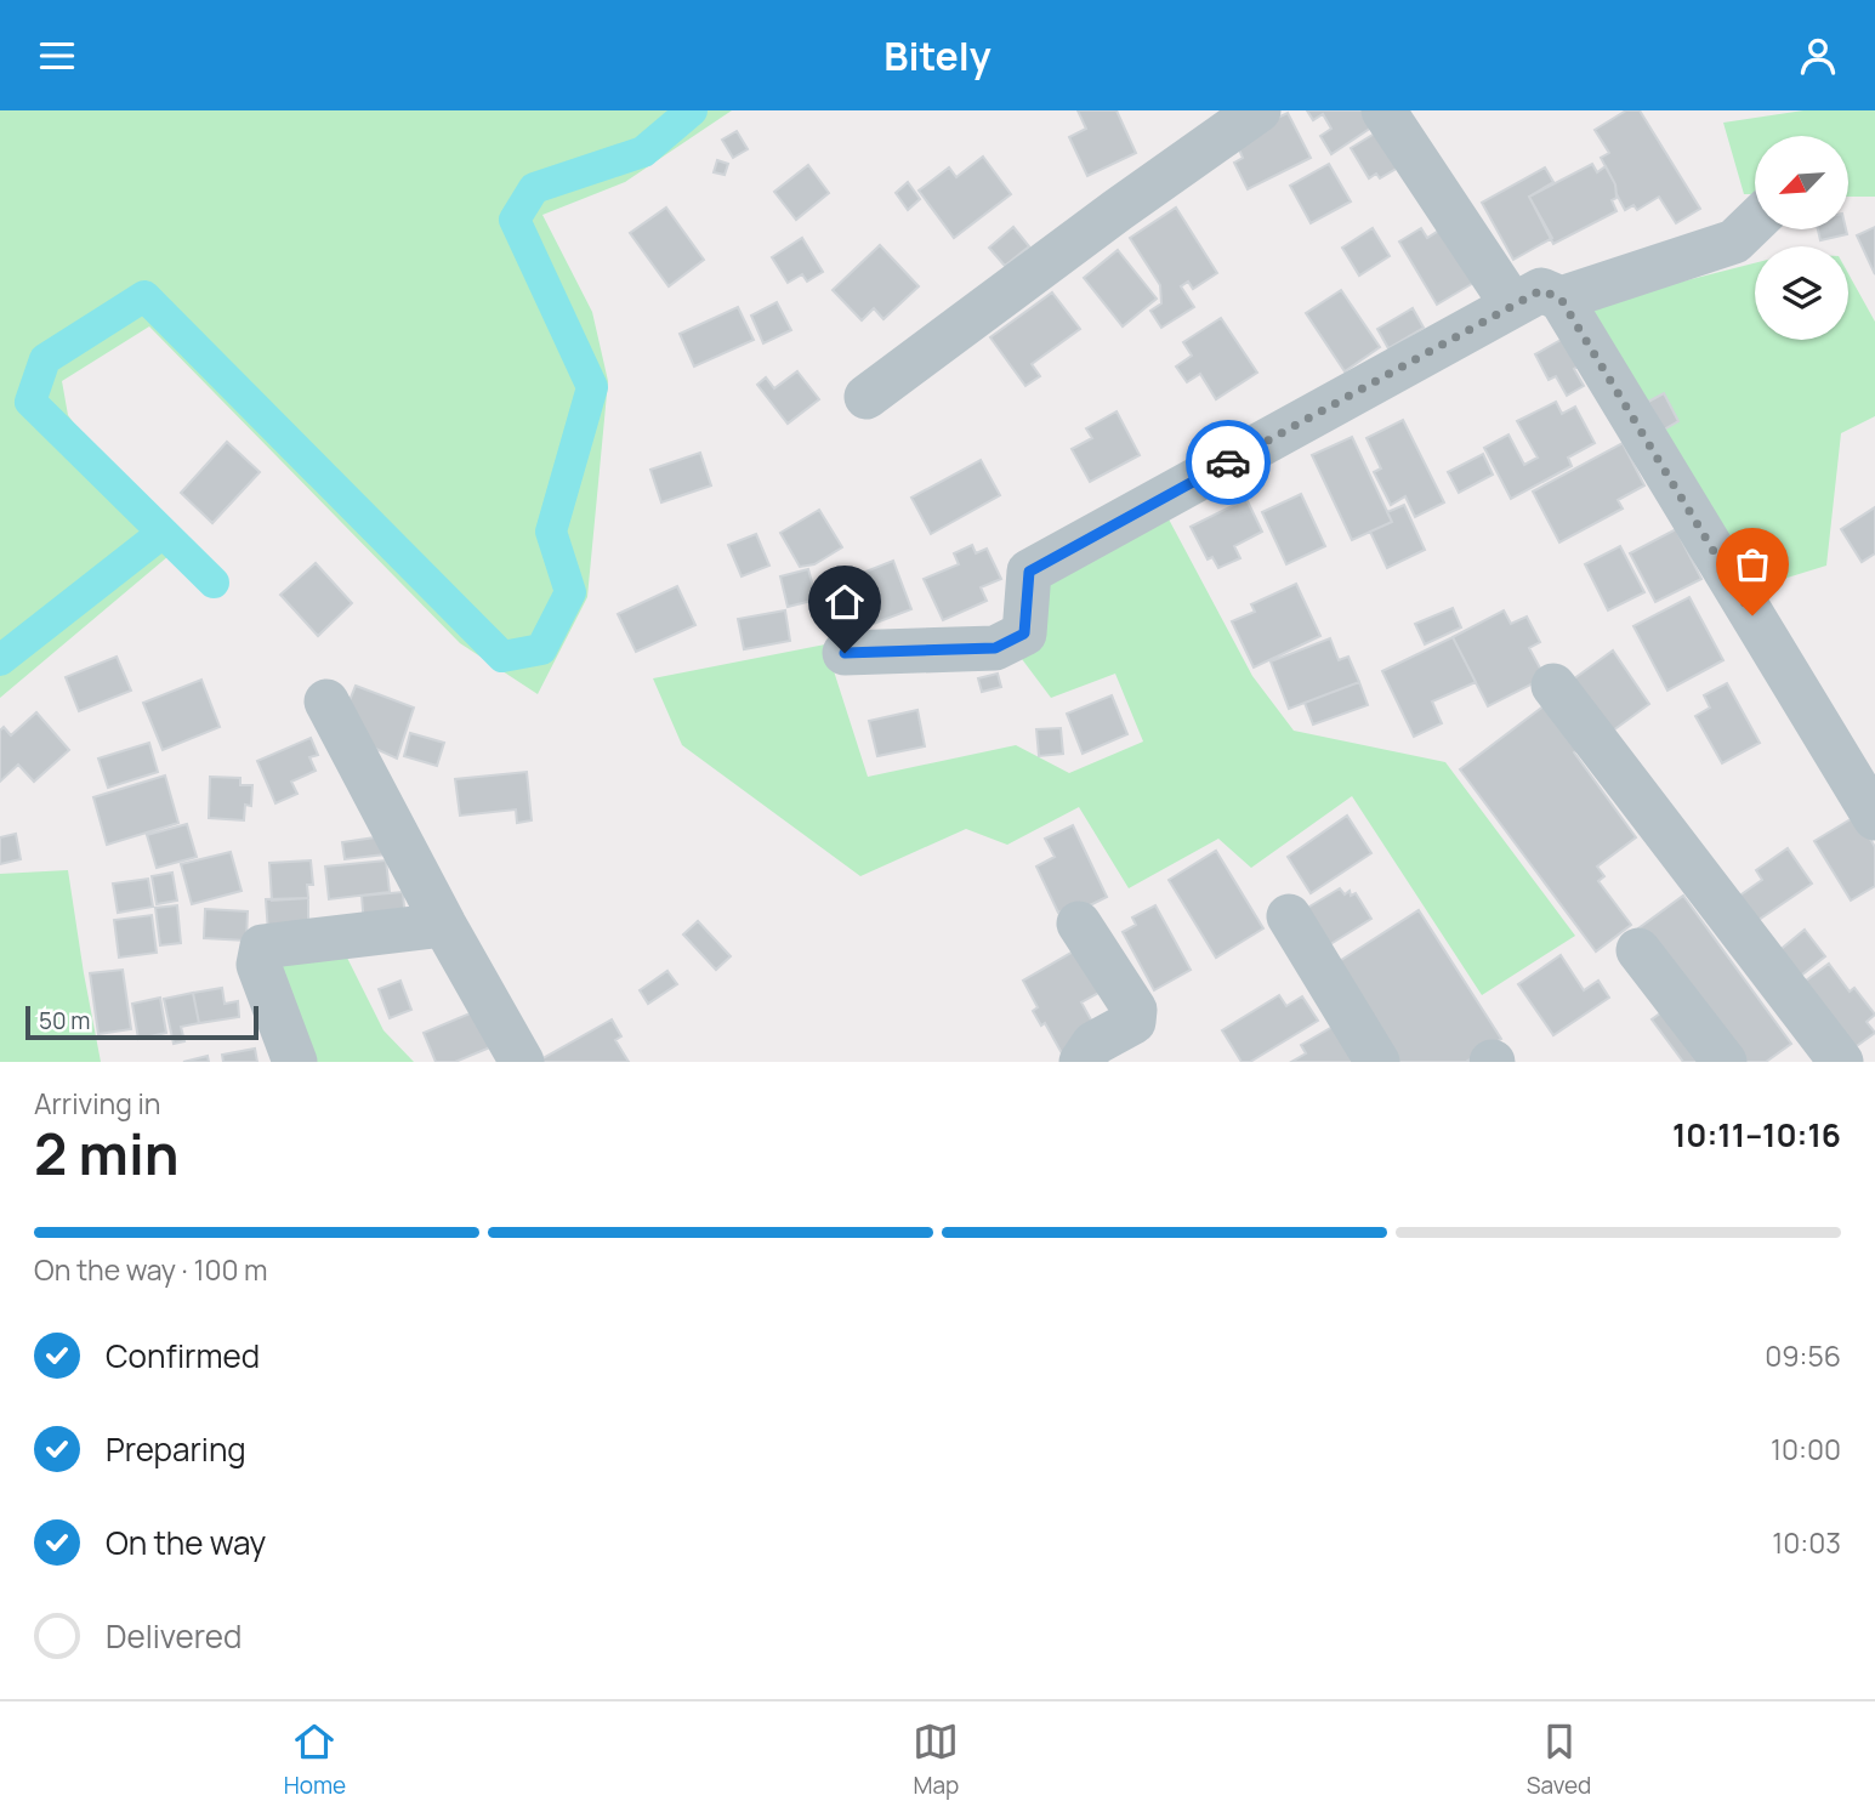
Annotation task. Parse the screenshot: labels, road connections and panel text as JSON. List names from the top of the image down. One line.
{"scale_bar":"50 m","north":"bottom left","page":{"header":"Bitely","scale":"50 m","heading":["2 min","Arriving in","10:11–10:16"],"bar":"On the way · 100 m","list":[["Confirmed","09:56"],["Preparing","10:00"],["On the way","10:03"],"Delivered"],"tabs":["Home","Map","Saved"]}}
